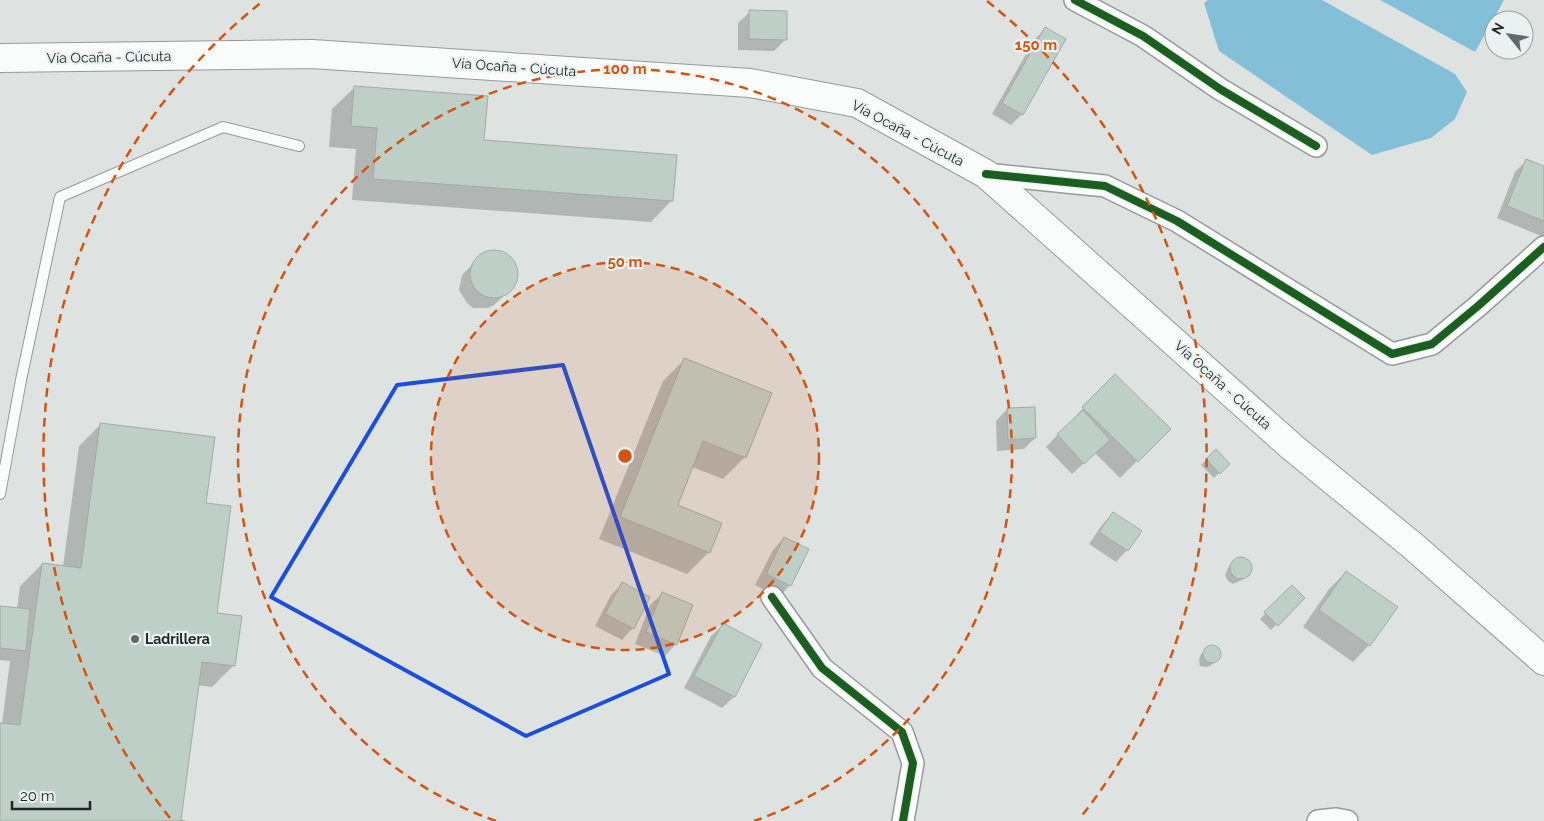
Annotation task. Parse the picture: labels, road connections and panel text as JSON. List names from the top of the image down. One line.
{"streets":{"main road":["Vía Ocaña - Cúcuta"]},"places":["Ladrillera"],"scale_bar":"20 m","north":"top left","rings":["150 m","100 m","50 m"]}
